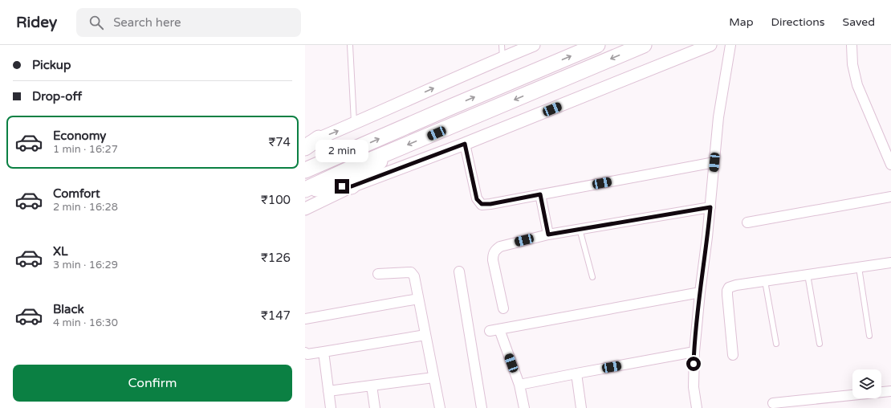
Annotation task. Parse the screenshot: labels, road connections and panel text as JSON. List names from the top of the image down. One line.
{"page":{"header":"Ridey","search":"Search here","nav":["Map","Directions","Saved"],"banner":["Pickup","Drop-off"],"list":[{"name":"Economy","note":"1 min · 16:27","value":"₹74"},{"name":"Comfort","note":"2 min · 16:28","value":"₹100"},{"name":"XL","note":"3 min · 16:29","value":"₹126"},{"name":"Black","note":"4 min · 16:30","value":"₹147"}],"bubble":"2 min","buttons":"Confirm"}}
